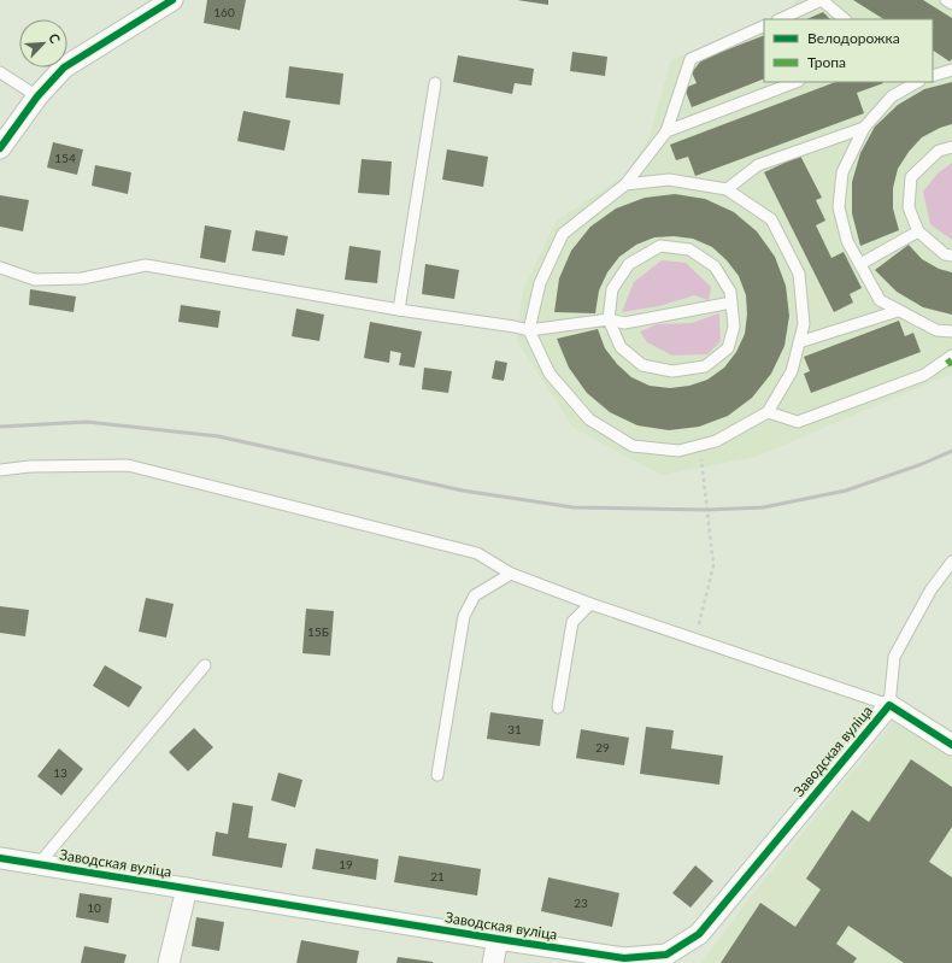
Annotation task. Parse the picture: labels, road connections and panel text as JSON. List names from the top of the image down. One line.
{"streets":{"street":["Заводская вуліца"]},"house_numbers":["160","154","15Б","31","29","13","19","21","23","10"],"legend":["Велодорожка","Тропа"],"north":"top right"}
